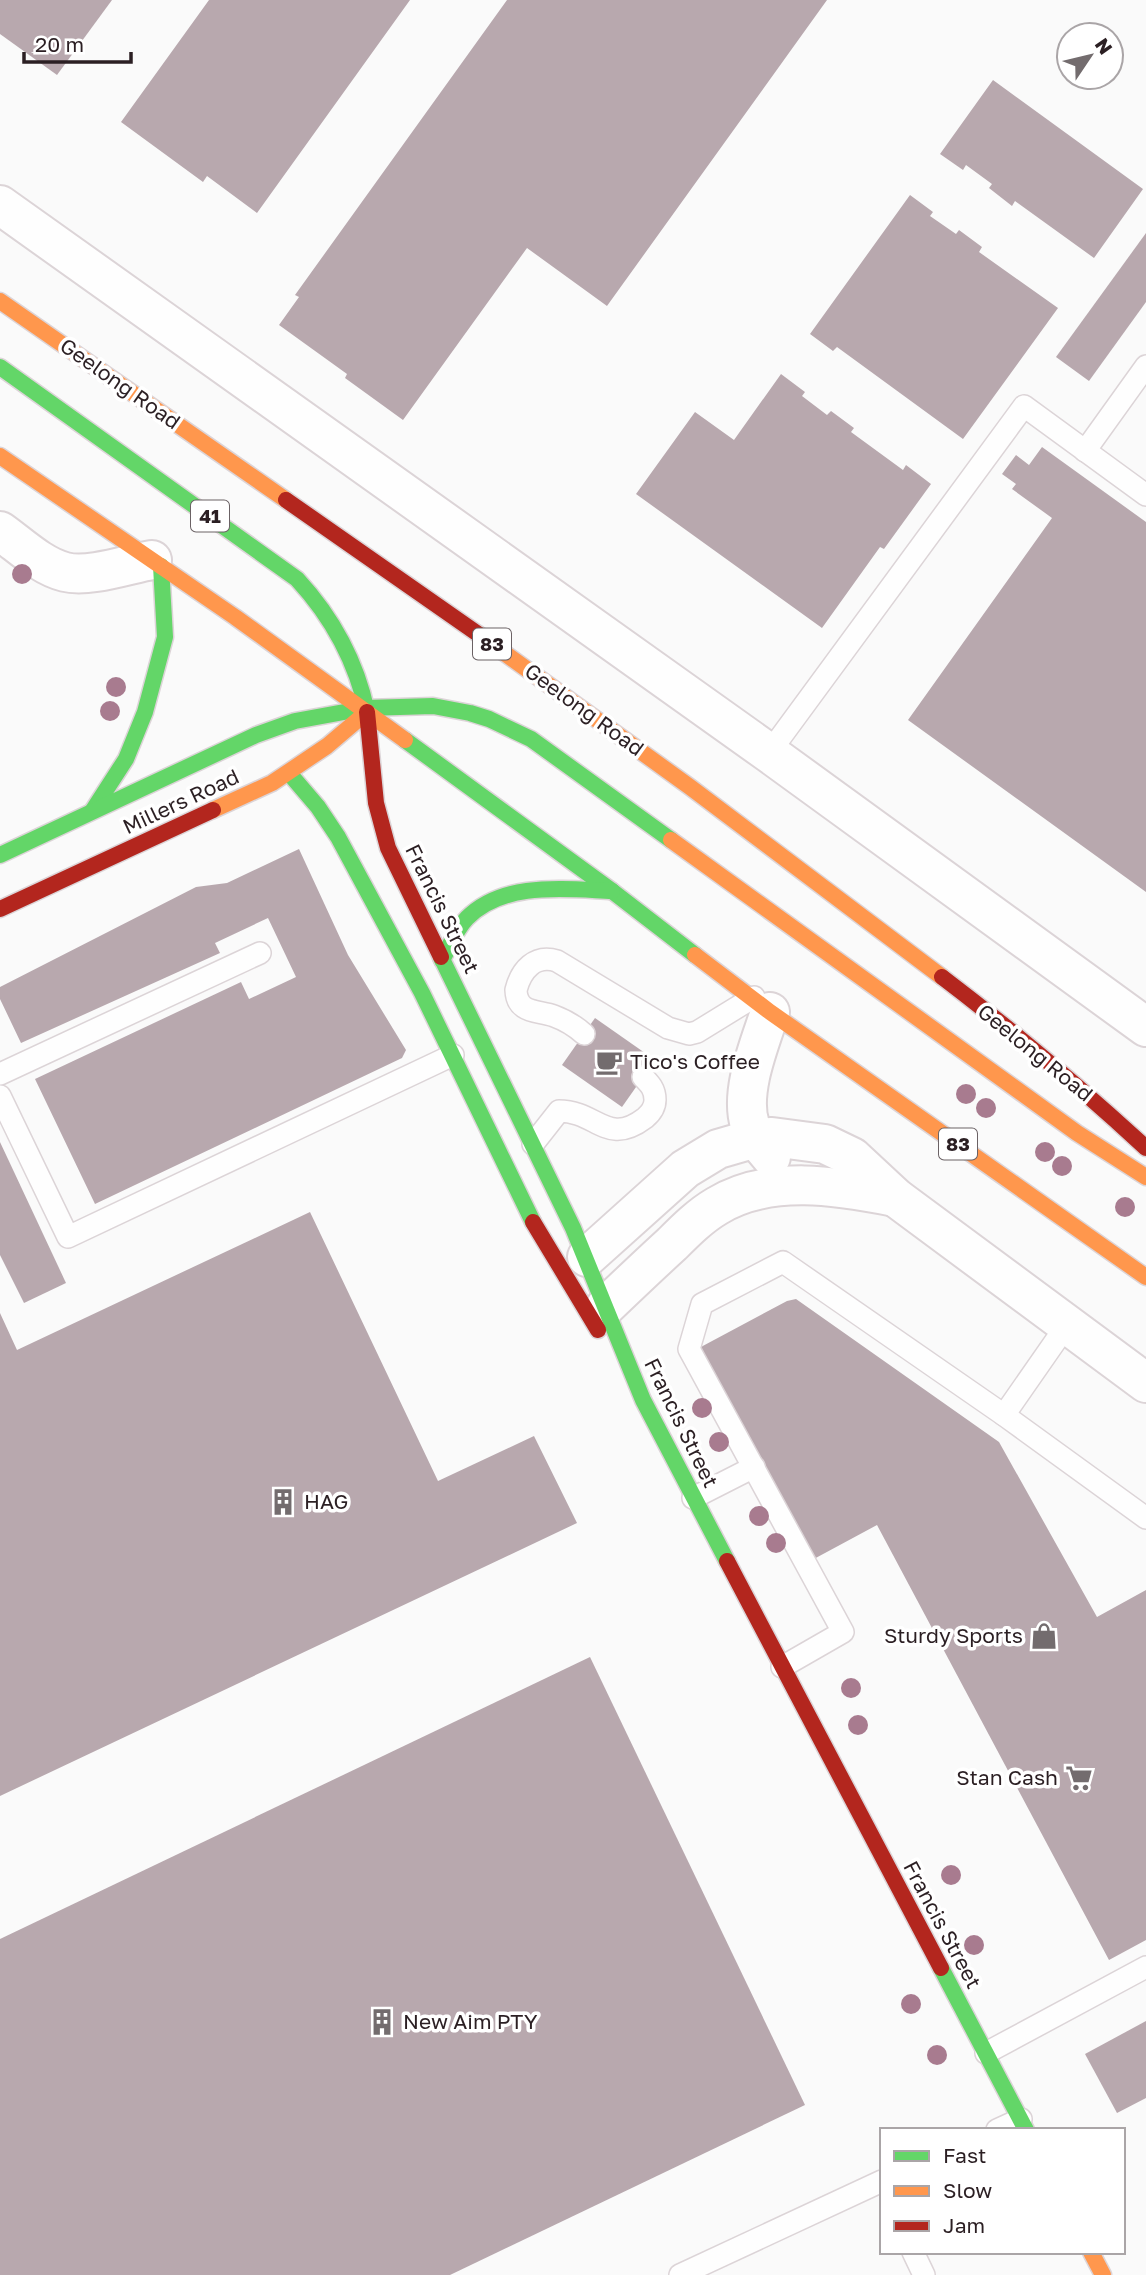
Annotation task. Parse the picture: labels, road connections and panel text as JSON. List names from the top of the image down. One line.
{"streets":{"main road":["Geelong Road","41","83","Millers Road","Francis Street"]},"crossings":[["41","83"],["41","Millers Road"],["41","Francis Street"],["83","Millers Road"],["83","Francis Street"],["Millers Road","Francis Street"]],"places":{"cafe":["Tico's Coffee"],"building":["HAG","New Aim PTY"],"shop":["Sturdy Sports"],"supermarket":["Stan Cash"]},"legend":["Fast","Slow","Jam"],"scale_bar":"20 m","north":"top right"}
